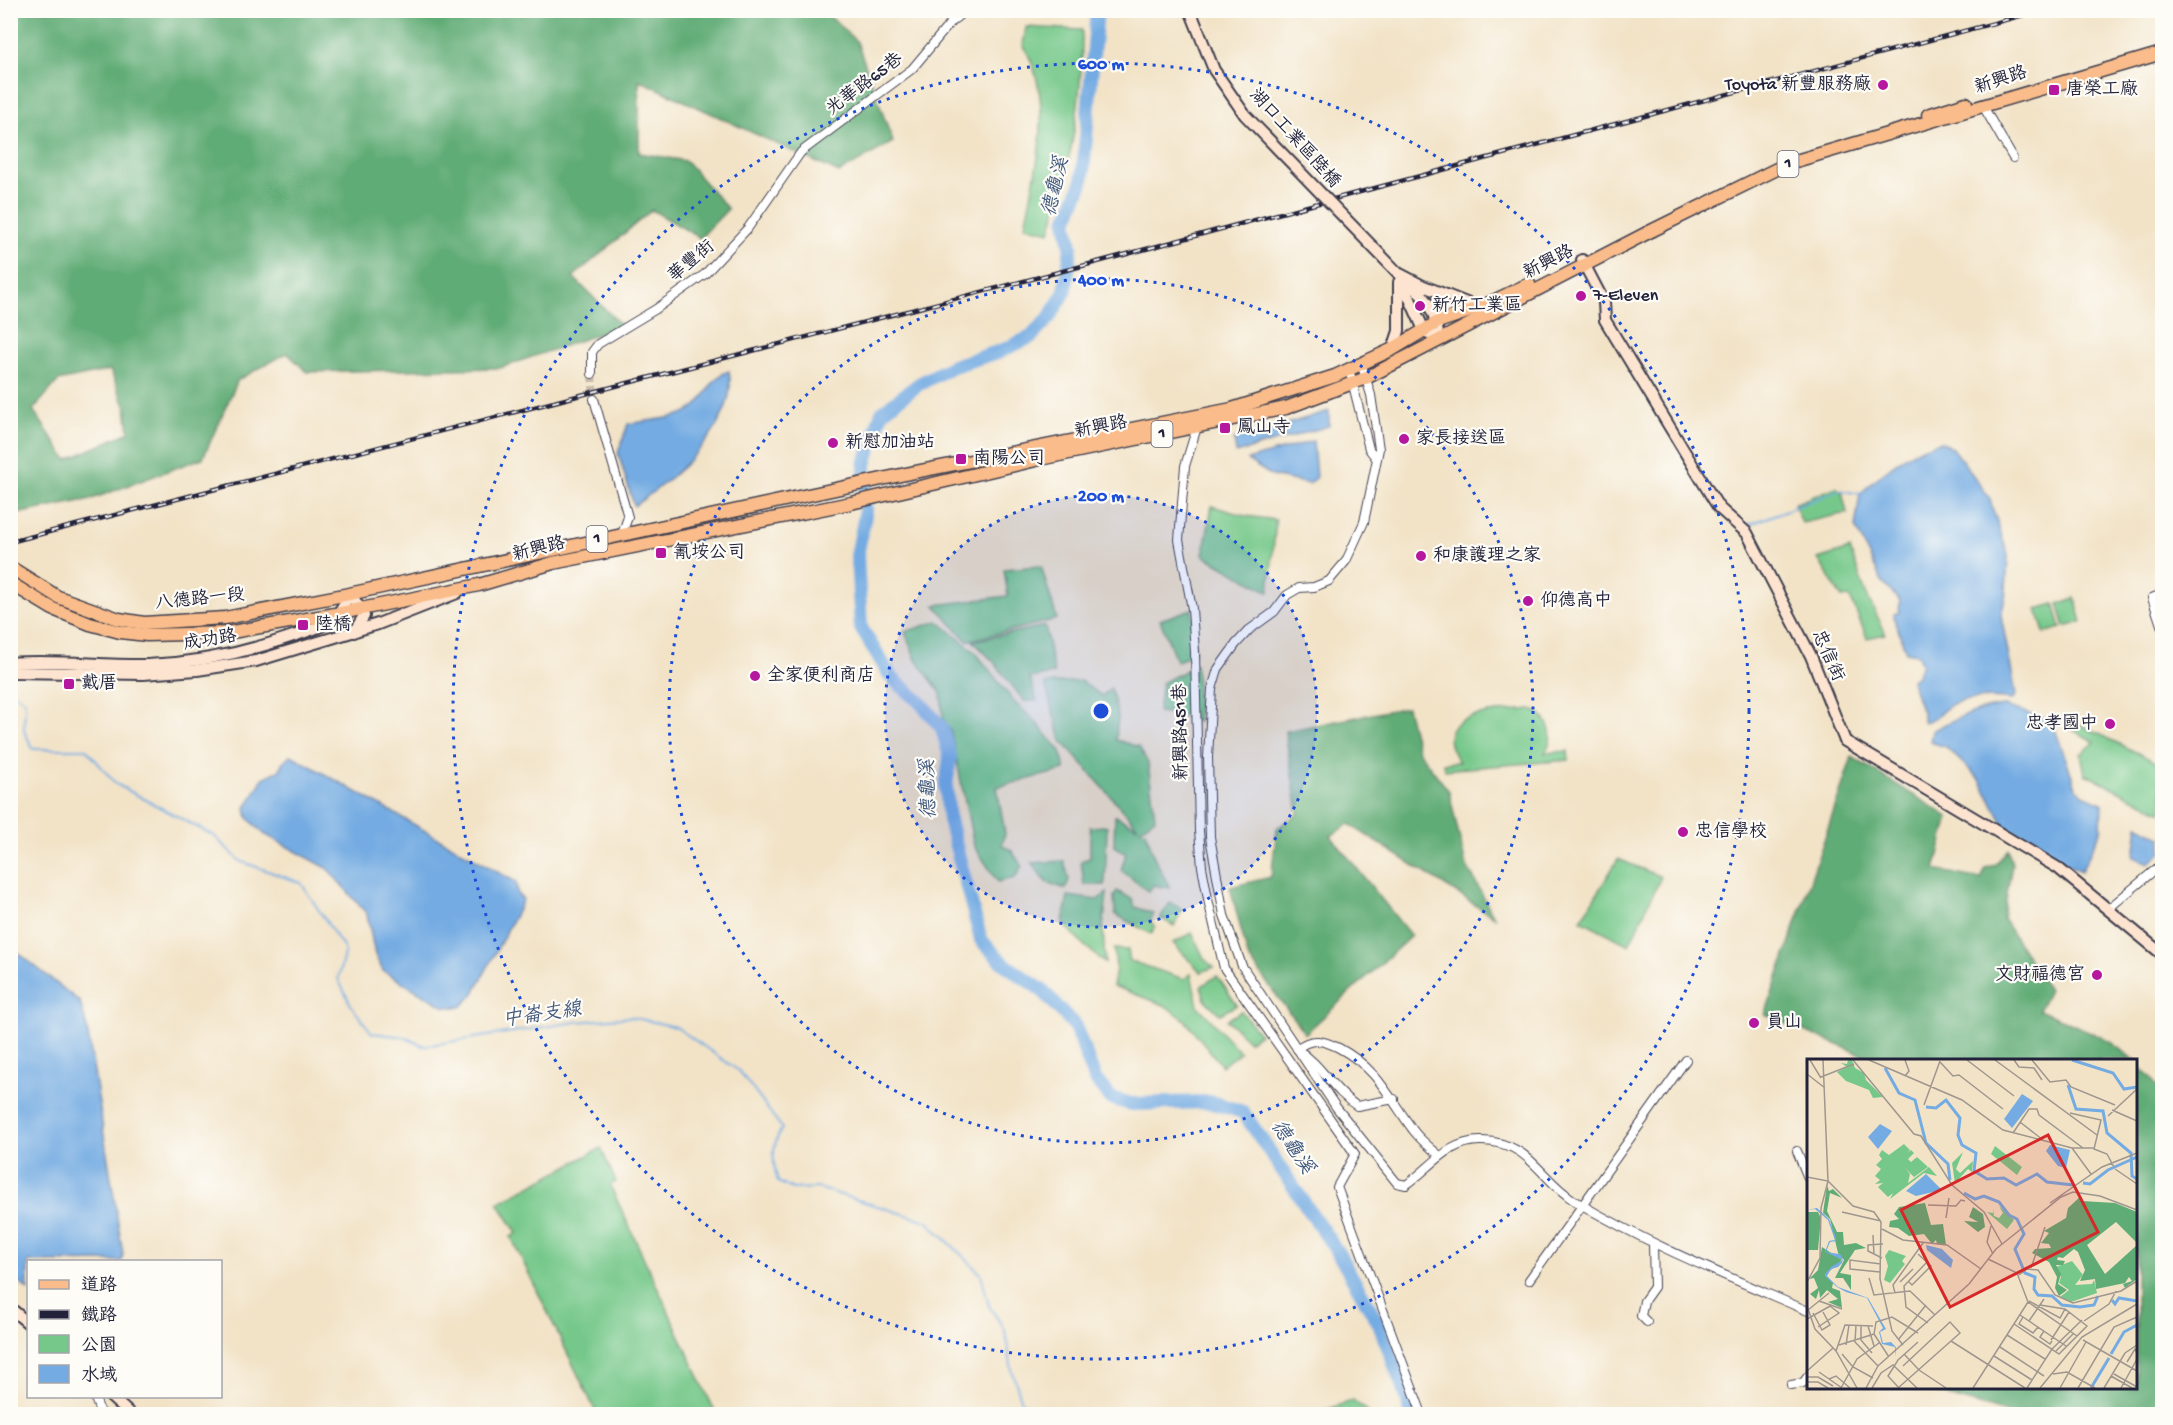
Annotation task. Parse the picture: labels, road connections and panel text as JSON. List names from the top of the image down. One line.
{"streets":{"main road":["新興路","1","八德路一段"],"street":["光華路65巷","湖口工業區陸橋","華豐街","成功路","忠信街","新興路451巷"]},"crossings":[["新興路","八德路一段"],["新興路","成功路"],["新興路","忠信街"],["新興路","新興路451巷"],["光華路65巷","華豐街"],["1","八德路一段"],["八德路一段","成功路"]],"water":["德龜溪","中崙支線"],"places":{"other":["Toyota 新豐服務廠","7-Eleven","新竹工業區","家長接送區","新慰加油站","和康護理之家","仰德高中","全家便利商店","忠孝國中","忠信學校","文財福德宮","員山"],"transit":["唐榮工廠","鳳山寺","南陽公司","氰垵公司","陸橋","戴厝"]},"legend":["道路","鐵路","公園","水域"],"rings":["600 m","400 m","200 m"]}
